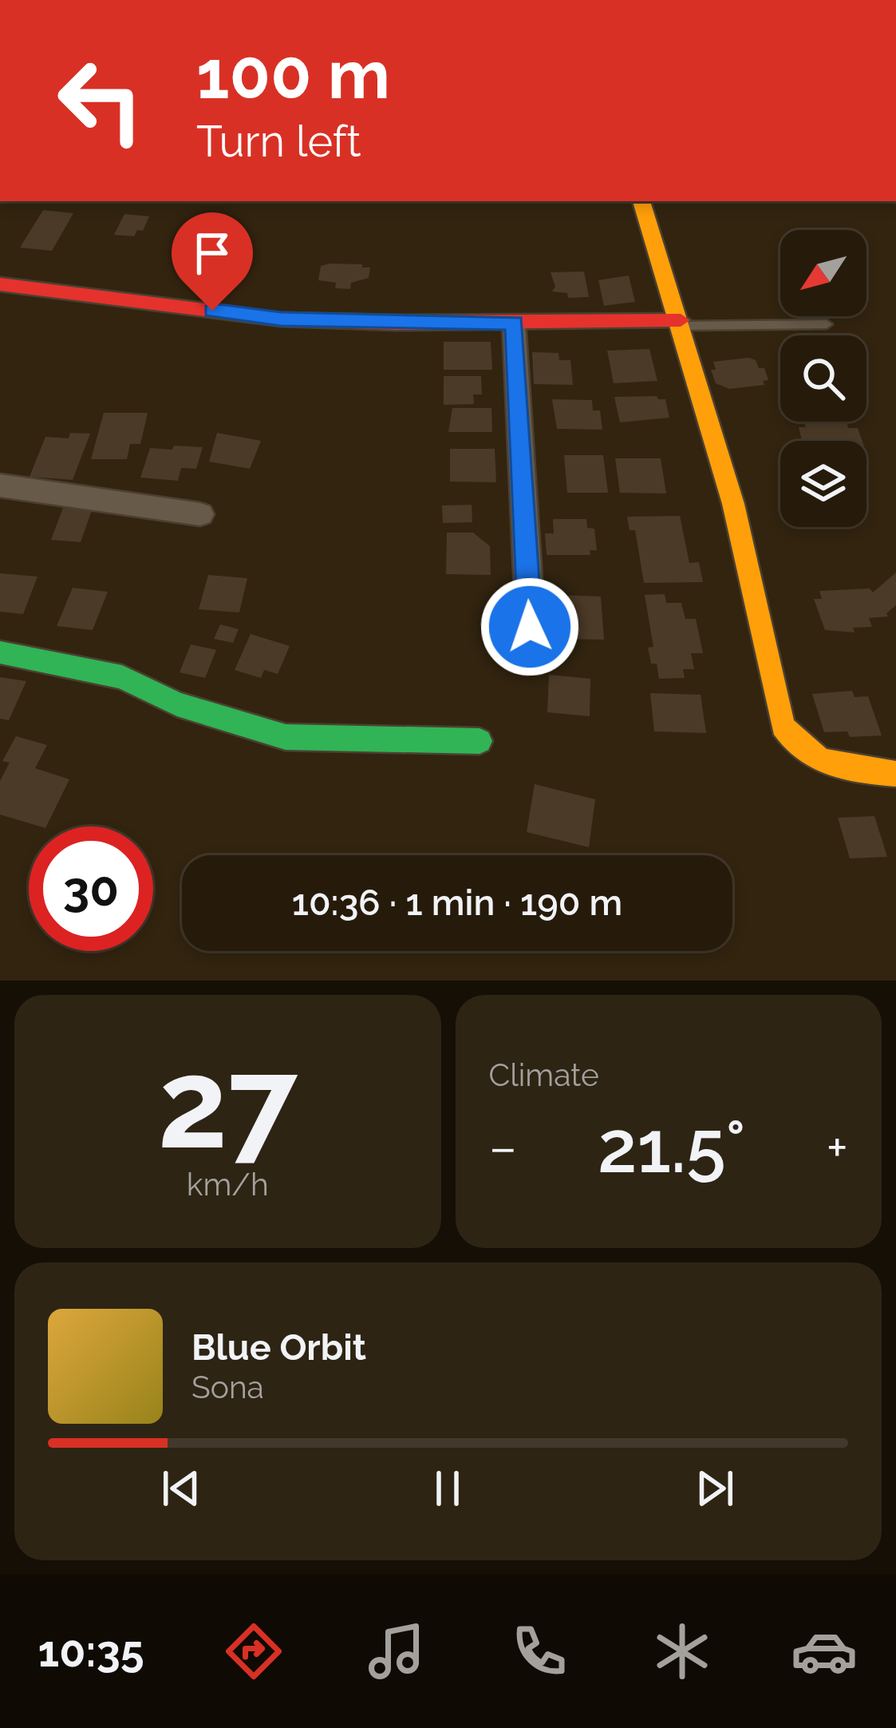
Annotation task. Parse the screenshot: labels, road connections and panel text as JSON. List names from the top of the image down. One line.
{"north":"bottom left","page":{"turn":["100 m","Turn left"],"limit":"30","trip":"10:36 · 1 min · 190 m","tile":[["27","km/h"],"Climate"],"heat":["−","21.5°","+"],"song":["Blue Orbit","Sona"],"tabs":"10:35"}}
